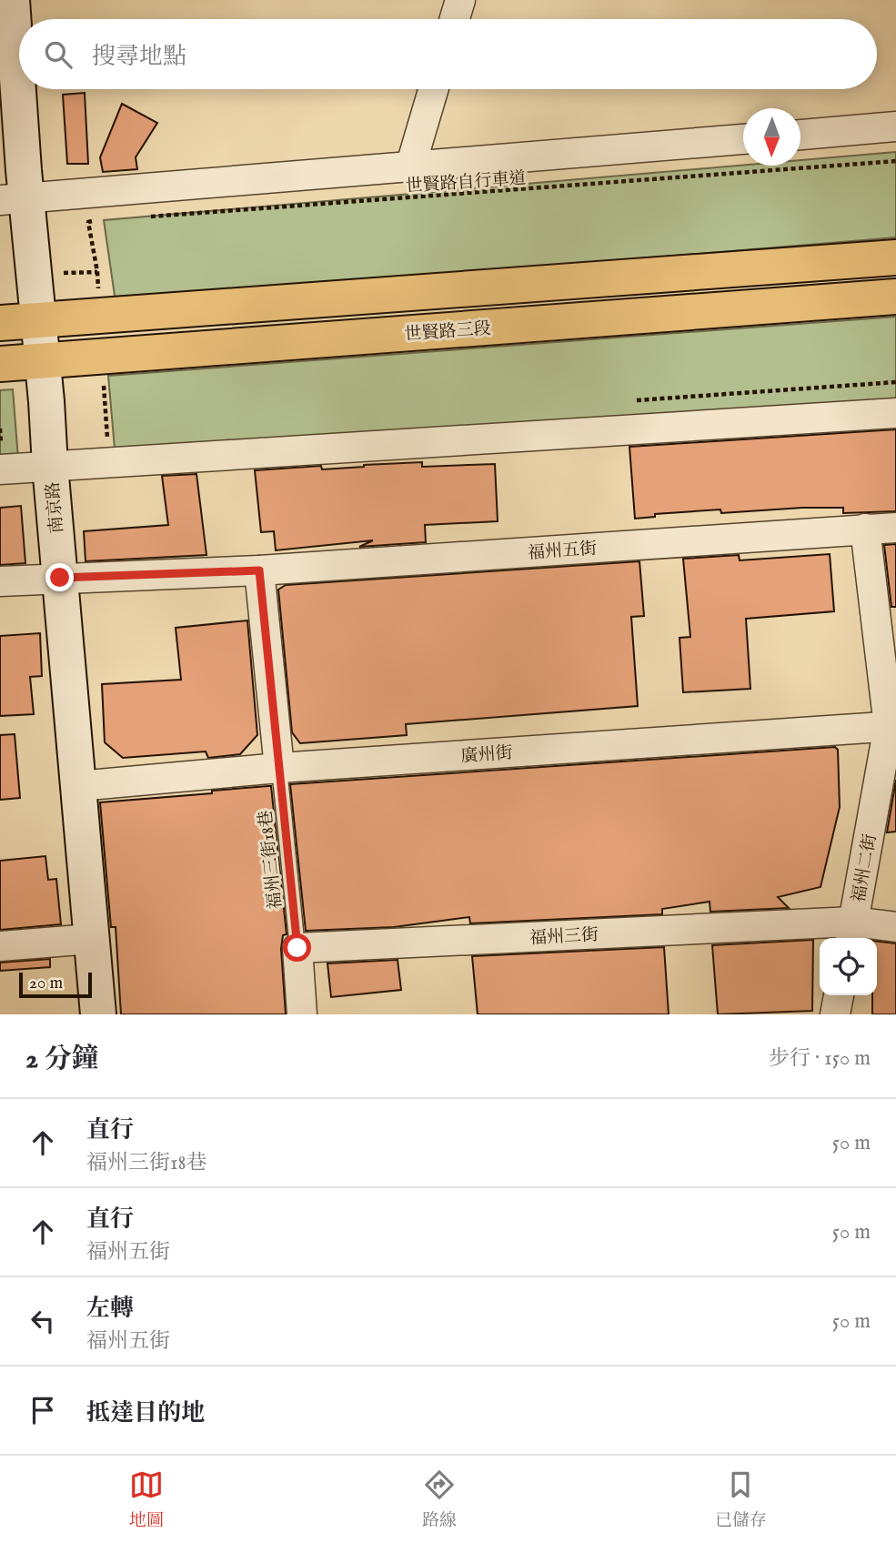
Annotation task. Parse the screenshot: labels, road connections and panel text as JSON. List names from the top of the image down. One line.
{"streets":{"main road":["世賢路三段"],"street":["南京路","福州五街","廣州街","福州二街","福州三街"],"lane":["福州三街18巷"],"path":["世賢路自行車道"]},"crossings":[["世賢路三段","南京路"],["南京路","福州五街"],["南京路","廣州街"],["福州五街","福州二街"],["廣州街","福州三街18巷"],["廣州街","福州二街"],["福州三街18巷","福州三街"],["福州二街","福州三街"]],"scale_bar":"20 m","north":"bottom","page":{"search":"搜尋地點","scale":"20 m","heading":["2 分鐘","步行 · 150 m"],"list":[["直行","福州三街18巷","50 m"],["直行","福州五街","50 m"],["左轉","福州五街","50 m"],"抵達目的地"],"nav":["地圖","路線","已儲存"]}}
